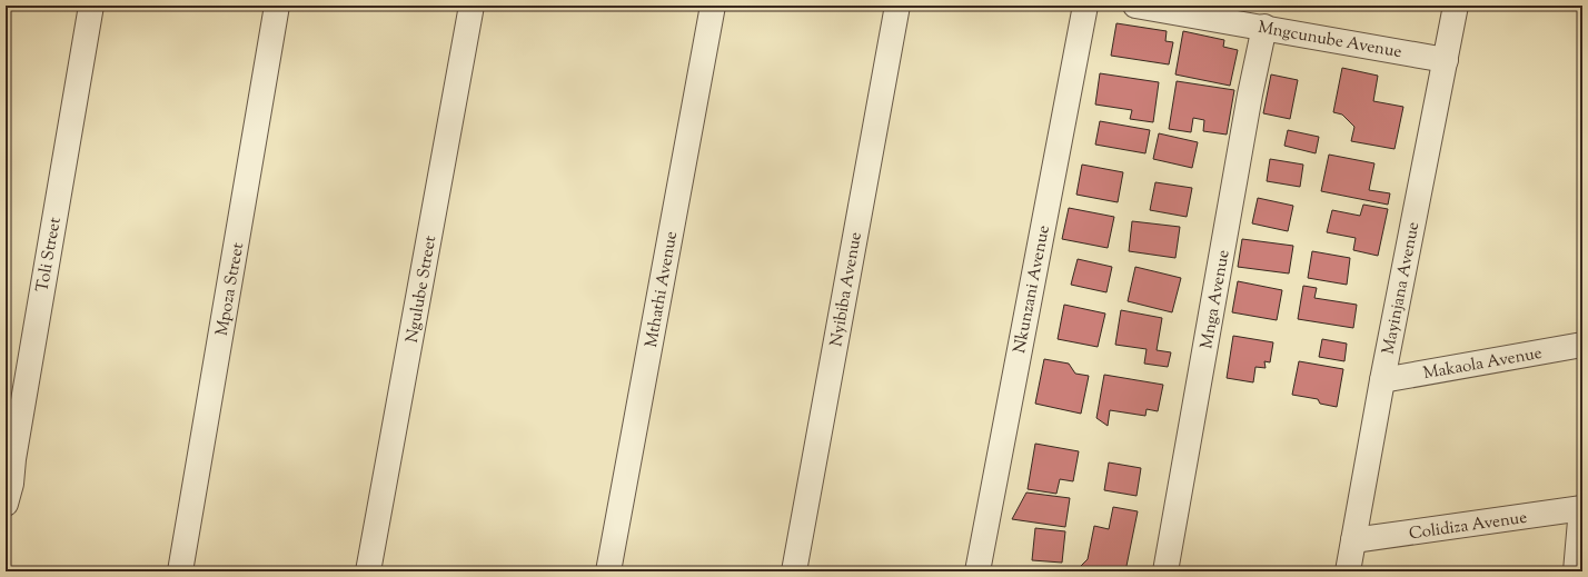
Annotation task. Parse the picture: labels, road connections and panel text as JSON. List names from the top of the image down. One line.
{"streets":{"street":["Mngcunube Avenue","Toli Street","Mayinjana Avenue","Mpoza Street","Ngulube Street","Mthathi Avenue","Nyibiba Avenue","Nkunzani Avenue","Mnga Avenue","Makaola Avenue","Colidiza Avenue"]},"crossings":[["Mngcunube Avenue","Mayinjana Avenue"],["Mngcunube Avenue","Mnga Avenue"],["Mayinjana Avenue","Makaola Avenue"],["Mayinjana Avenue","Colidiza Avenue"]]}
